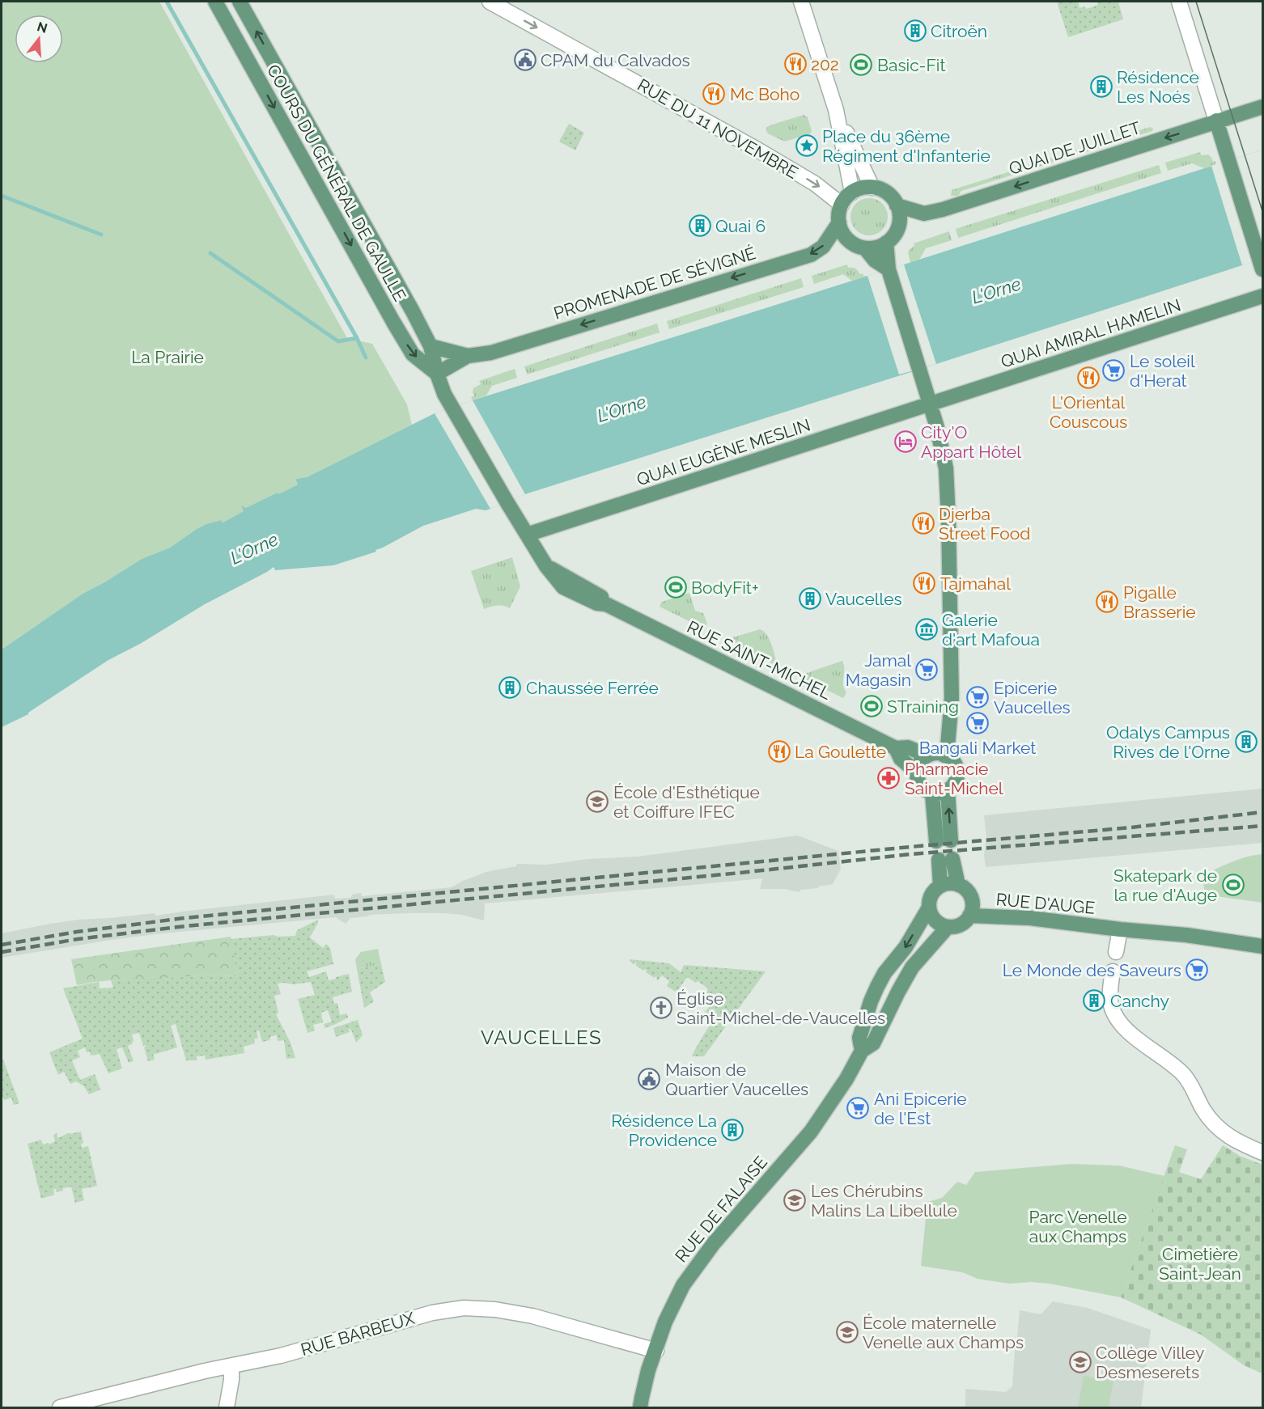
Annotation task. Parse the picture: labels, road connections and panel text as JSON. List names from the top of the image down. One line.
{"streets":{"main road":["QUAI DE JUILLET","COURS DU GÉNÉRAL DE GAULLE","PROMENADE DE SÉVIGNÉ","QUAI AMIRAL HAMELIN","QUAI EUGÈNE MESLIN","RUE SAINT-MICHEL","RUE D'AUGE","RUE DE FALAISE"],"street":["RUE DU 11 NOVEMBRE","RUE BARBEUX"]},"crossings":[["RUE DU 11 NOVEMBRE","QUAI DE JUILLET"],["RUE DU 11 NOVEMBRE","PROMENADE DE SÉVIGNÉ"],["QUAI DE JUILLET","PROMENADE DE SÉVIGNÉ"],["COURS DU GÉNÉRAL DE GAULLE","PROMENADE DE SÉVIGNÉ"],["COURS DU GÉNÉRAL DE GAULLE","RUE SAINT-MICHEL"],["PROMENADE DE SÉVIGNÉ","RUE SAINT-MICHEL"],["QUAI AMIRAL HAMELIN","QUAI EUGÈNE MESLIN"],["QUAI EUGÈNE MESLIN","RUE SAINT-MICHEL"],["RUE D'AUGE","RUE DE FALAISE"],["RUE DE FALAISE","RUE BARBEUX"]],"one_way":["RUE DU 11 NOVEMBRE","QUAI DE JUILLET","PROMENADE DE SÉVIGNÉ"],"districts":["VAUCELLES"],"water":["L'Orne"],"parks":["La Prairie","Parc Venelle aux Champs","Cimetière Saint-Jean"],"places":{"building":["Citroën","Résidence Les Noés","Quai 6","Vaucelles","Chaussée Ferrée","Odalys Campus Rives de l'Orne","Canchy","Résidence La Providence"],"public building":["CPAM du Calvados","Maison de Quartier Vaucelles"],"restaurant":["202","Mc Boho","L'Oriental Couscous","Djerba Street Food","Tajmahal","Pigalle Brasserie","La Goulette"],"sports":["Basic-Fit","BodyFit+","STraining","Skatepark de la rue d'Auge"],"place":["Place du 36ème Régiment d'Infanterie"],"supermarket":["Le soleil d'Herat","Jamal Magasin","Epicerie Vaucelles","Bangali Market","Le Monde des Saveurs","Ani Epicerie de l'Est"],"hotel":["City'O Appart Hôtel"],"museum":["Galerie d'art Mafoua"],"pharmacy":["Pharmacie Saint-Michel"],"school or university":["École d'Esthétique et Coiffure IFEC","Les Chérubins Malins La Libellule","École maternelle Venelle aux Champs","Collège Villey Desmeserets"],"church":["Église Saint-Michel-de-Vaucelles"]},"north":"top"}
